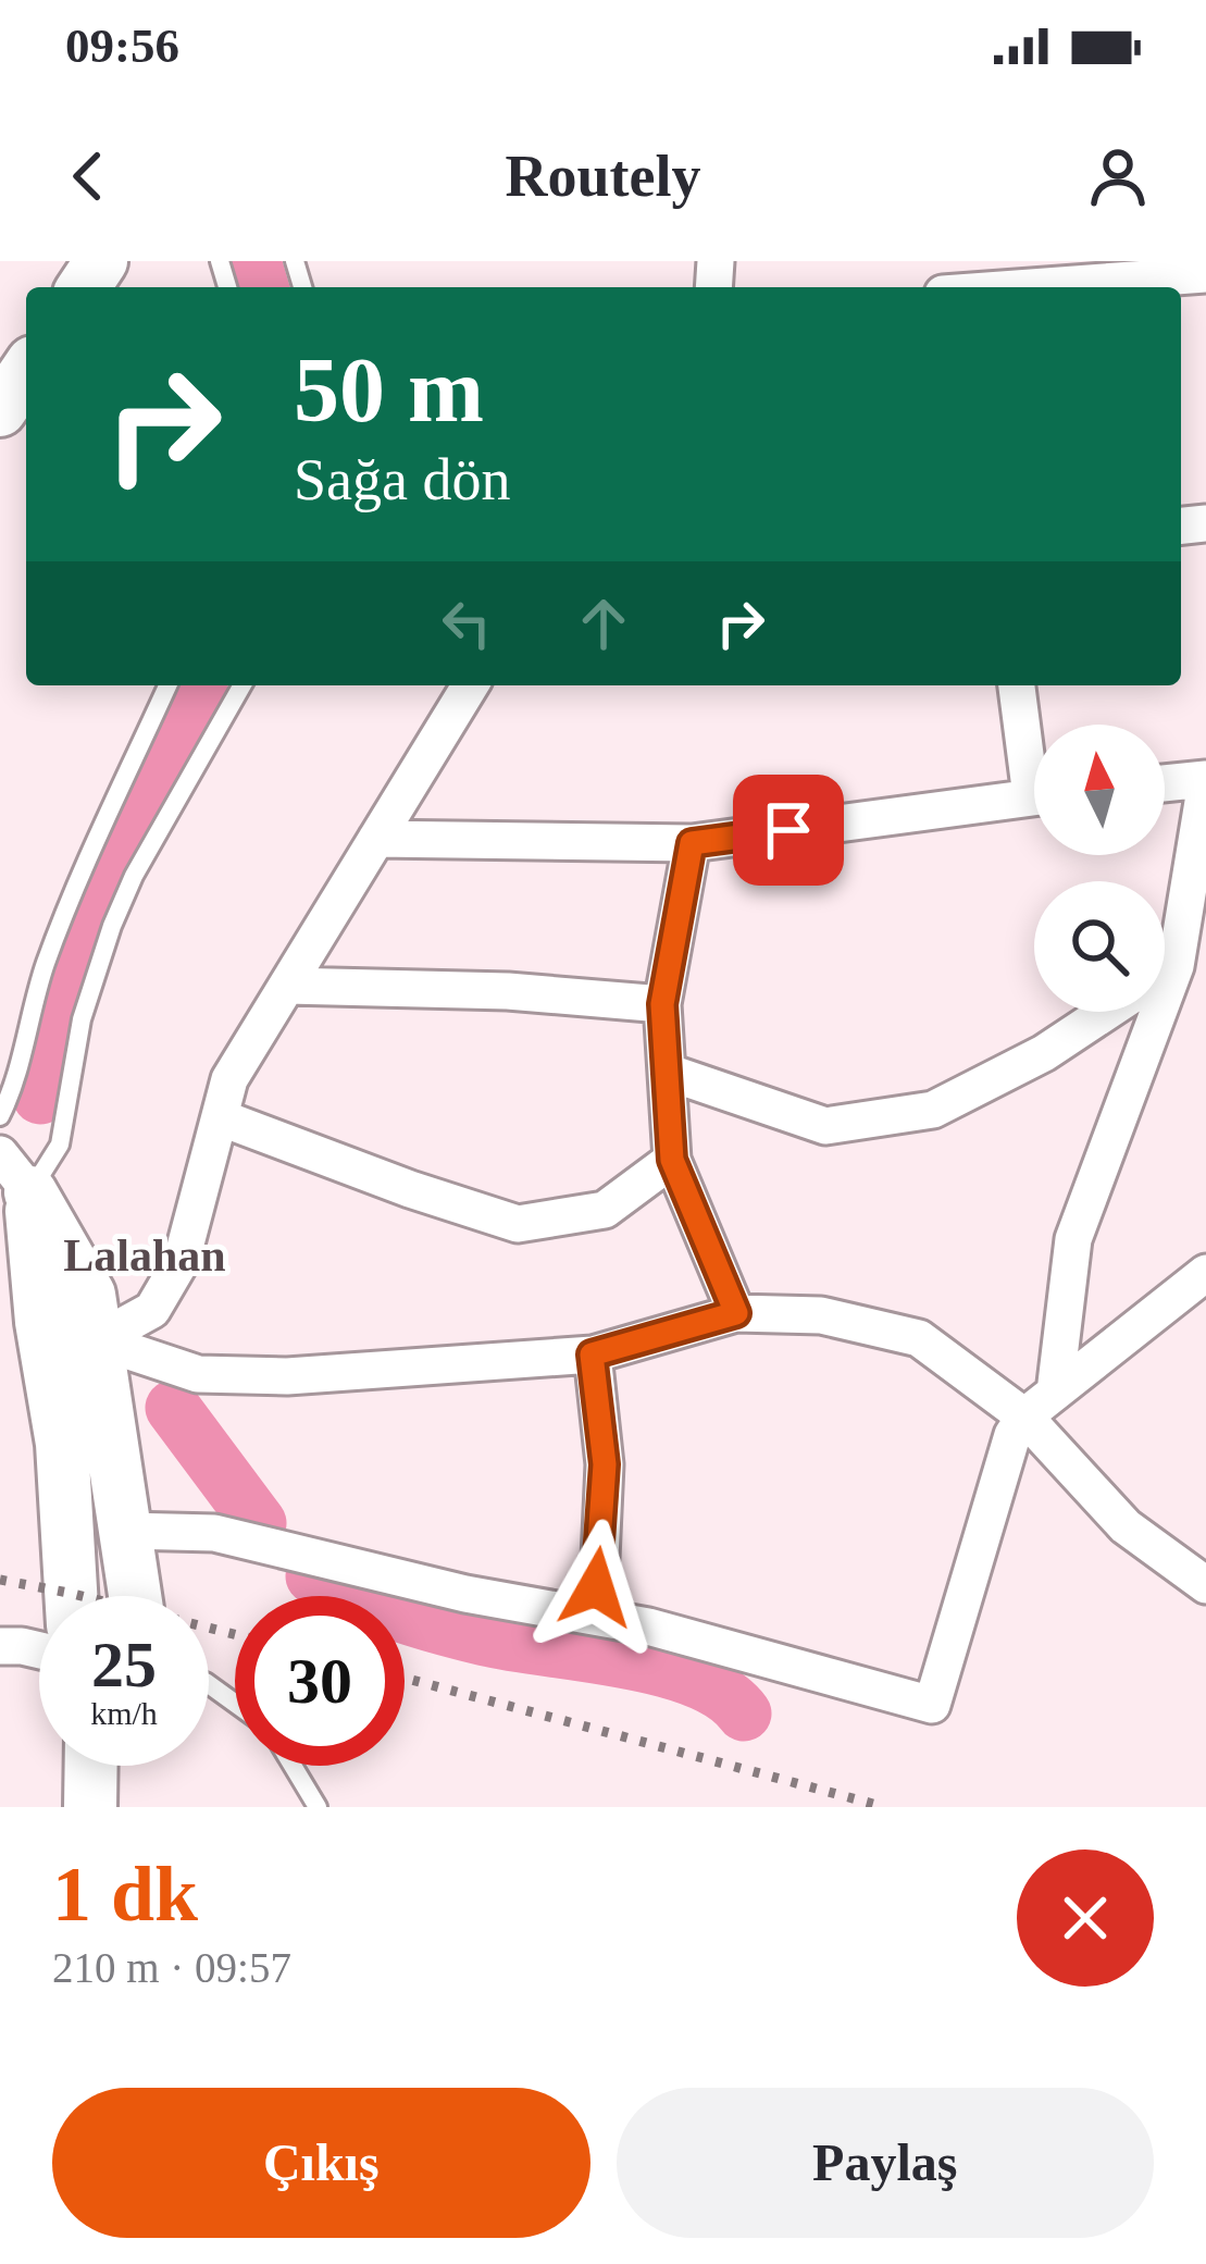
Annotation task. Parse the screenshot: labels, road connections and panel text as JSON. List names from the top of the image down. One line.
{"districts":["Lalahan"],"north":"top","page":{"status":"09:56","header":"Routely","turn":["50 m","Sağa dön"],"speed":"25 km/h","limit":"30","heading":["1 dk","210 m · 09:57"],"buttons":["Çıkış","Paylaş"]}}
